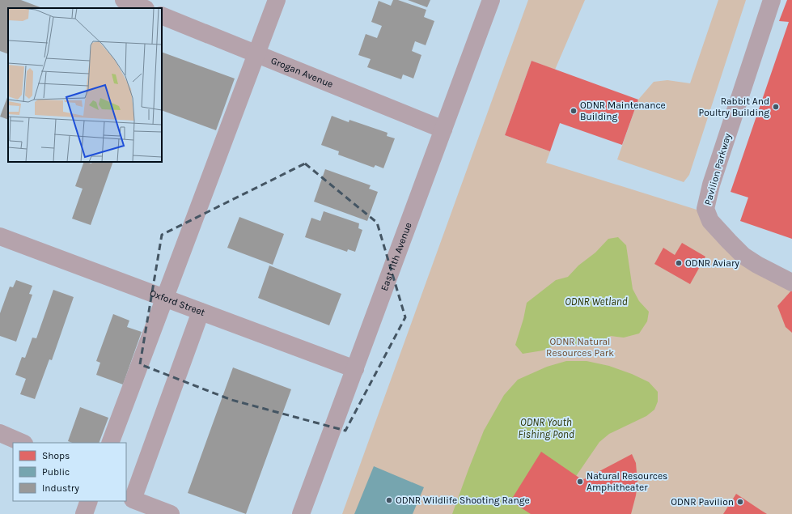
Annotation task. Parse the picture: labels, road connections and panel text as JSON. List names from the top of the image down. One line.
{"streets":{"street":["Grogan Avenue","Pavilion Parkway","East 11th Avenue","Oxford Street"]},"crossings":[["Grogan Avenue","East 11th Avenue"],["East 11th Avenue","Oxford Street"]],"water":["ODNR Wetland","ODNR Youth Fishing Pond"],"parks":["ODNR Natural Resources Park"],"places":["Rabbit And Poultry Building","ODNR Maintenance Building","ODNR Aviary","Natural Resources Amphitheater","ODNR Wildlife Shooting Range","ODNR Pavilion"],"legend":["Shops","Public","Industry"]}
